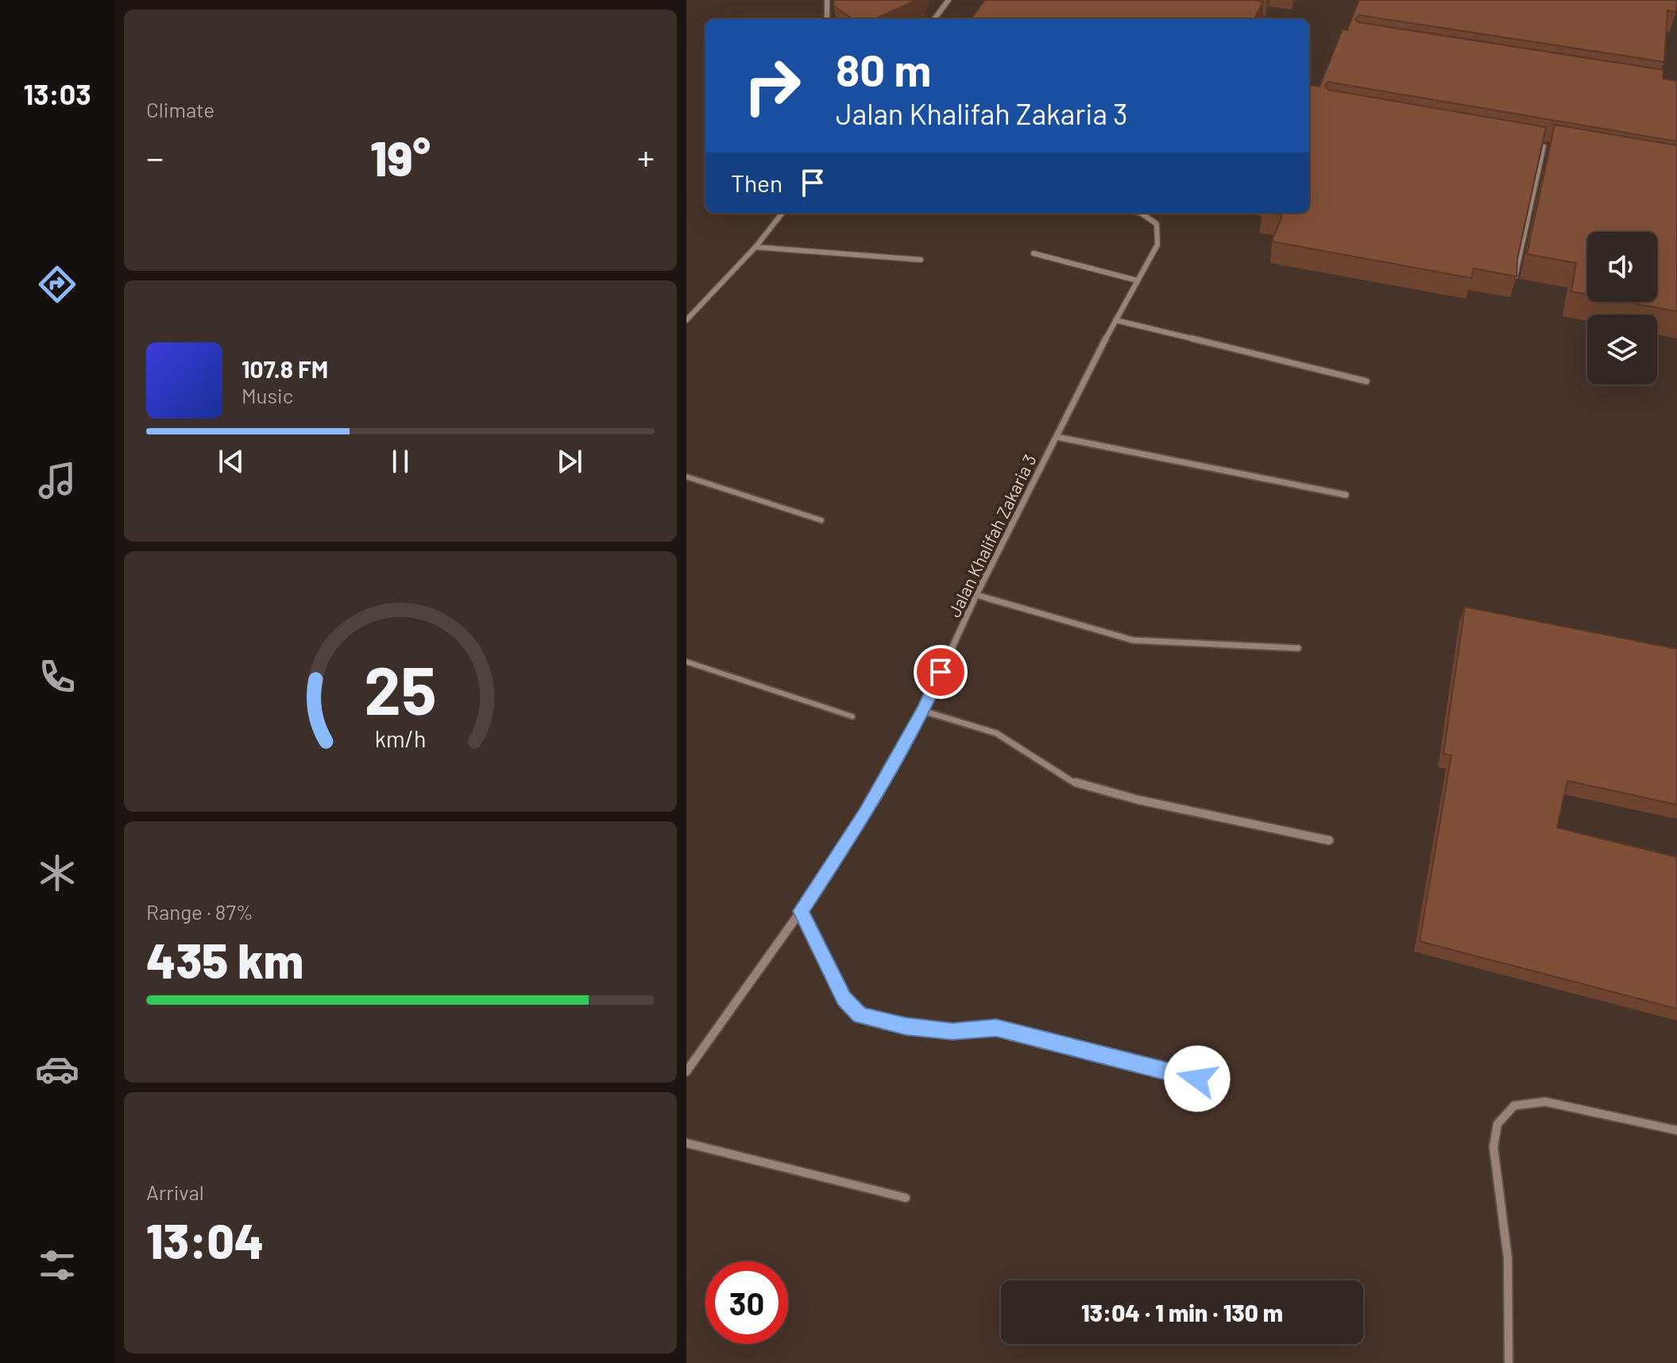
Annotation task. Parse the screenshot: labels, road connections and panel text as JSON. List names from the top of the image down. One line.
{"streets":{"street":["Jalan Khalifah Zakaria 3"]},"page":{"tabs":"13:03","tile":["Climate",["Range · 87%","435 km"],["Arrival","13:04"]],"turn":["80 m","Jalan Khalifah Zakaria 3"],"heat":["−","19°","+"],"then":"Then","song":["107.8 FM","Music"],"limit":"30","trip":"13:04 · 1 min · 130 m","gauge":["25","km/h"]}}
